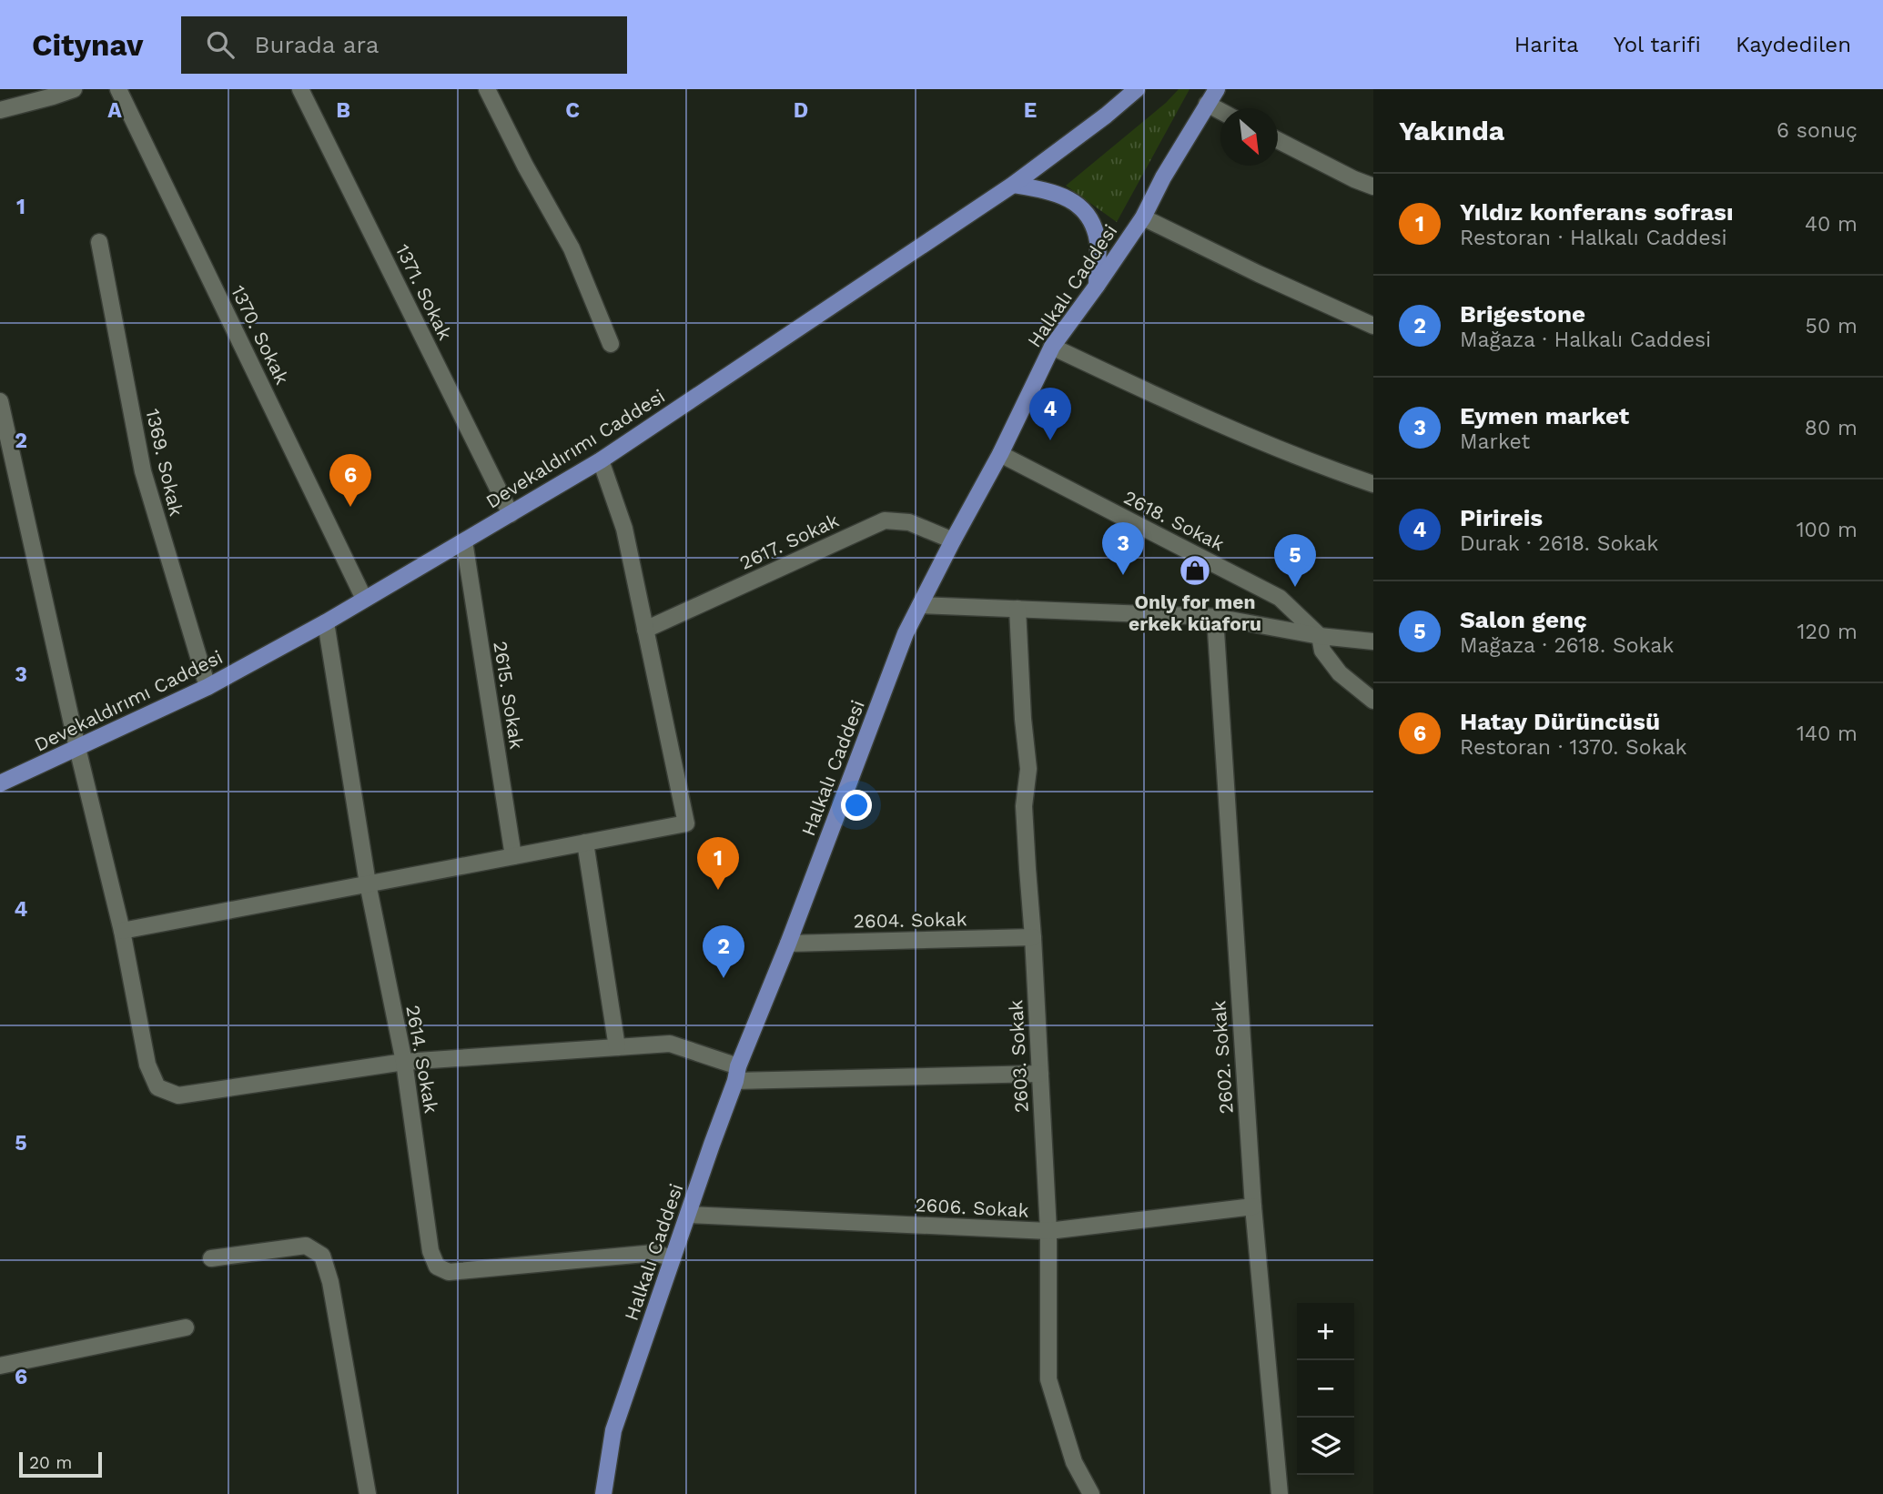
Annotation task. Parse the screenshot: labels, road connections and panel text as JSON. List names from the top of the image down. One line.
{"streets":{"main road":["Halkalı Caddesi","Devekaldırımı Caddesi"],"street":["1371. Sokak","1370. Sokak","1369. Sokak","2618. Sokak","2617. Sokak","2615. Sokak","2604. Sokak","2603. Sokak","2602. Sokak","2614. Sokak","2606. Sokak"]},"crossings":[["Halkalı Caddesi","2618. Sokak"],["Halkalı Caddesi","2617. Sokak"],["Halkalı Caddesi","2604. Sokak"],["Halkalı Caddesi","2614. Sokak"],["Halkalı Caddesi","2606. Sokak"],["1371. Sokak","Devekaldırımı Caddesi"],["1370. Sokak","Devekaldırımı Caddesi"],["Devekaldırımı Caddesi","1369. Sokak"],["Devekaldırımı Caddesi","2615. Sokak"],["Devekaldırımı Caddesi","2614. Sokak"],["2604. Sokak","2603. Sokak"],["2603. Sokak","2606. Sokak"],["2602. Sokak","2606. Sokak"]],"places":{"shop":["Only for men erkek küaforu"]},"scale_bar":"20 m","north":"bottom right","page":{"header":"Citynav","search":"Burada ara","nav":["Harita","Yol tarifi","Kaydedilen"],"heading":["Yakında","6 sonuç"],"list":[{"mark":"1","name":"Yıldız konferans sofrası","note":"Restoran · Halkalı Caddesi","value":"40 m"},{"mark":"2","name":"Brigestone","note":"Mağaza · Halkalı Caddesi","value":"50 m"},{"mark":"3","name":"Eymen market","note":"Market","value":"80 m"},{"mark":"4","name":"Pirireis","note":"Durak · 2618. Sokak","value":"100 m"},{"mark":"5","name":"Salon genç","note":"Mağaza · 2618. Sokak","value":"120 m"},{"mark":"6","name":"Hatay Dürüncüsü","note":"Restoran · 1370. Sokak","value":"140 m"}],"pins":["4","6","3","5","1","2"],"map_buttons":["+","−"],"scale":"20 m"},"grid":{"columns":["A","B","C","D","E"],"rows":["1","2","3","4","5","6"]}}
